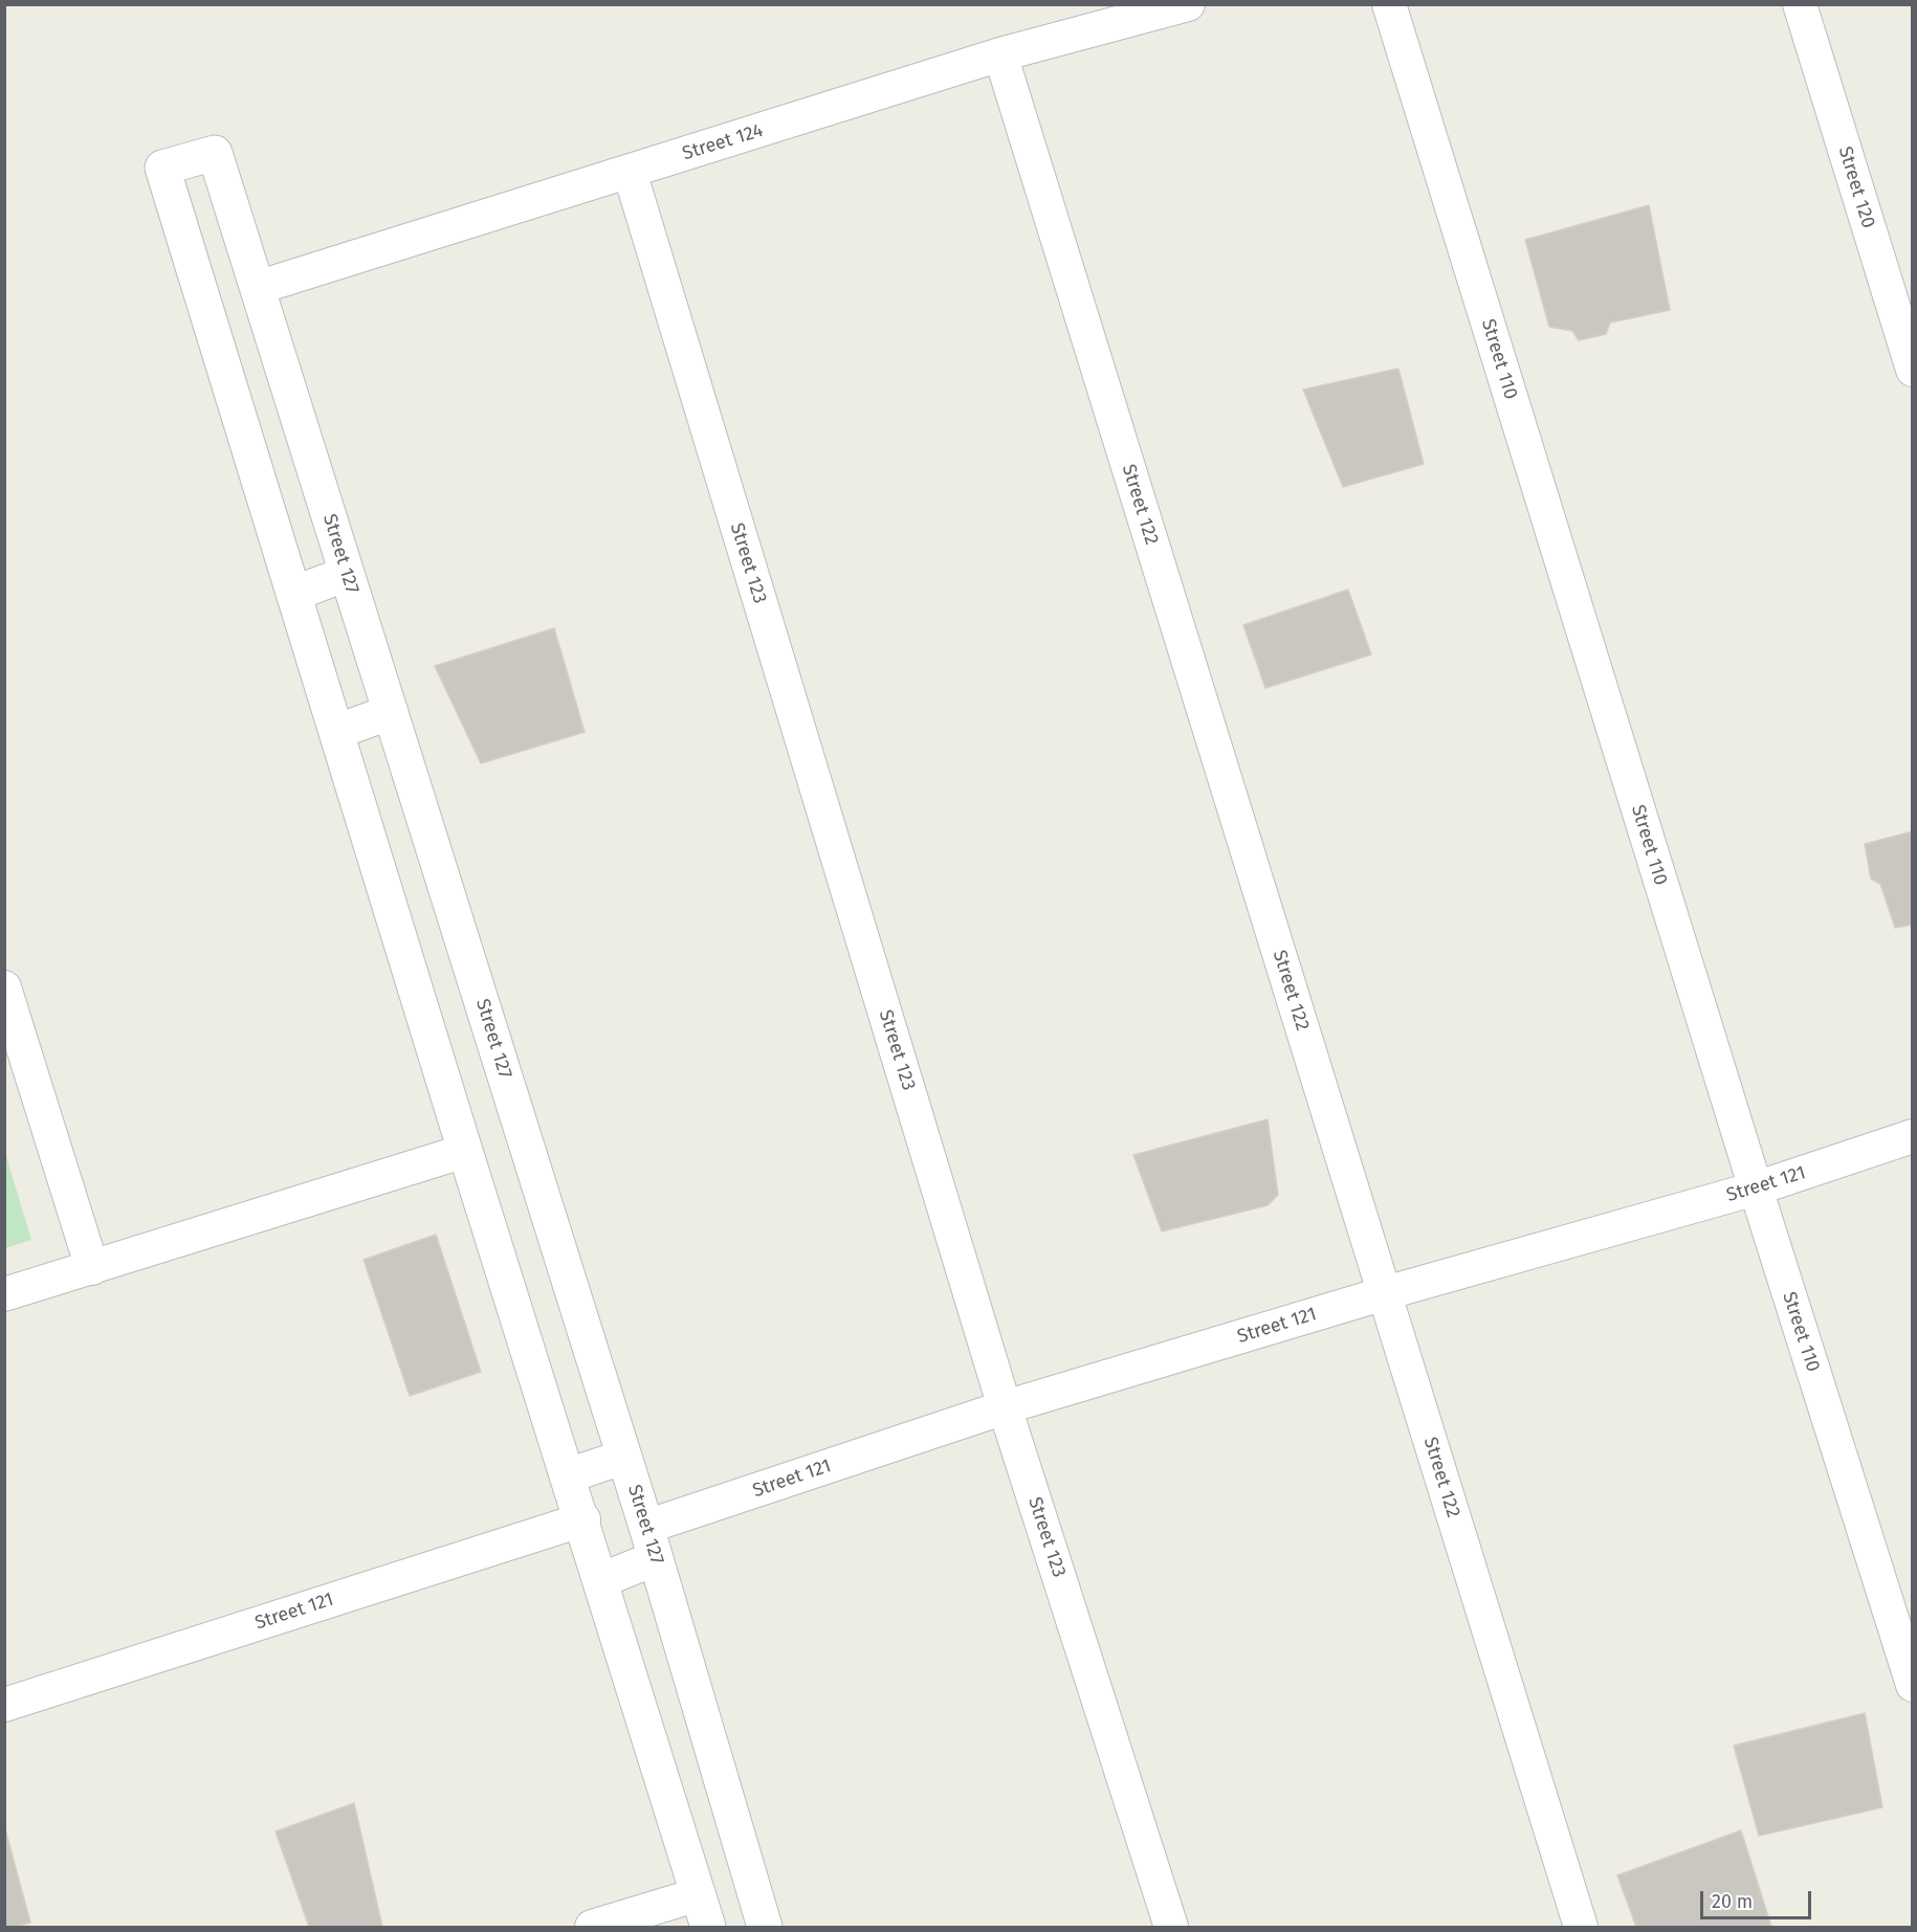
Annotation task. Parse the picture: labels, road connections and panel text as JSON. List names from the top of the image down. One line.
{"streets":{"street":["Street 124","Street 120","Street 110","Street 122","Street 127","Street 123","Street 121"]},"crossings":[["Street 124","Street 122"],["Street 124","Street 127"],["Street 124","Street 123"],["Street 110","Street 121"],["Street 122","Street 121"],["Street 127","Street 121"],["Street 123","Street 121"]],"scale_bar":"20 m"}
